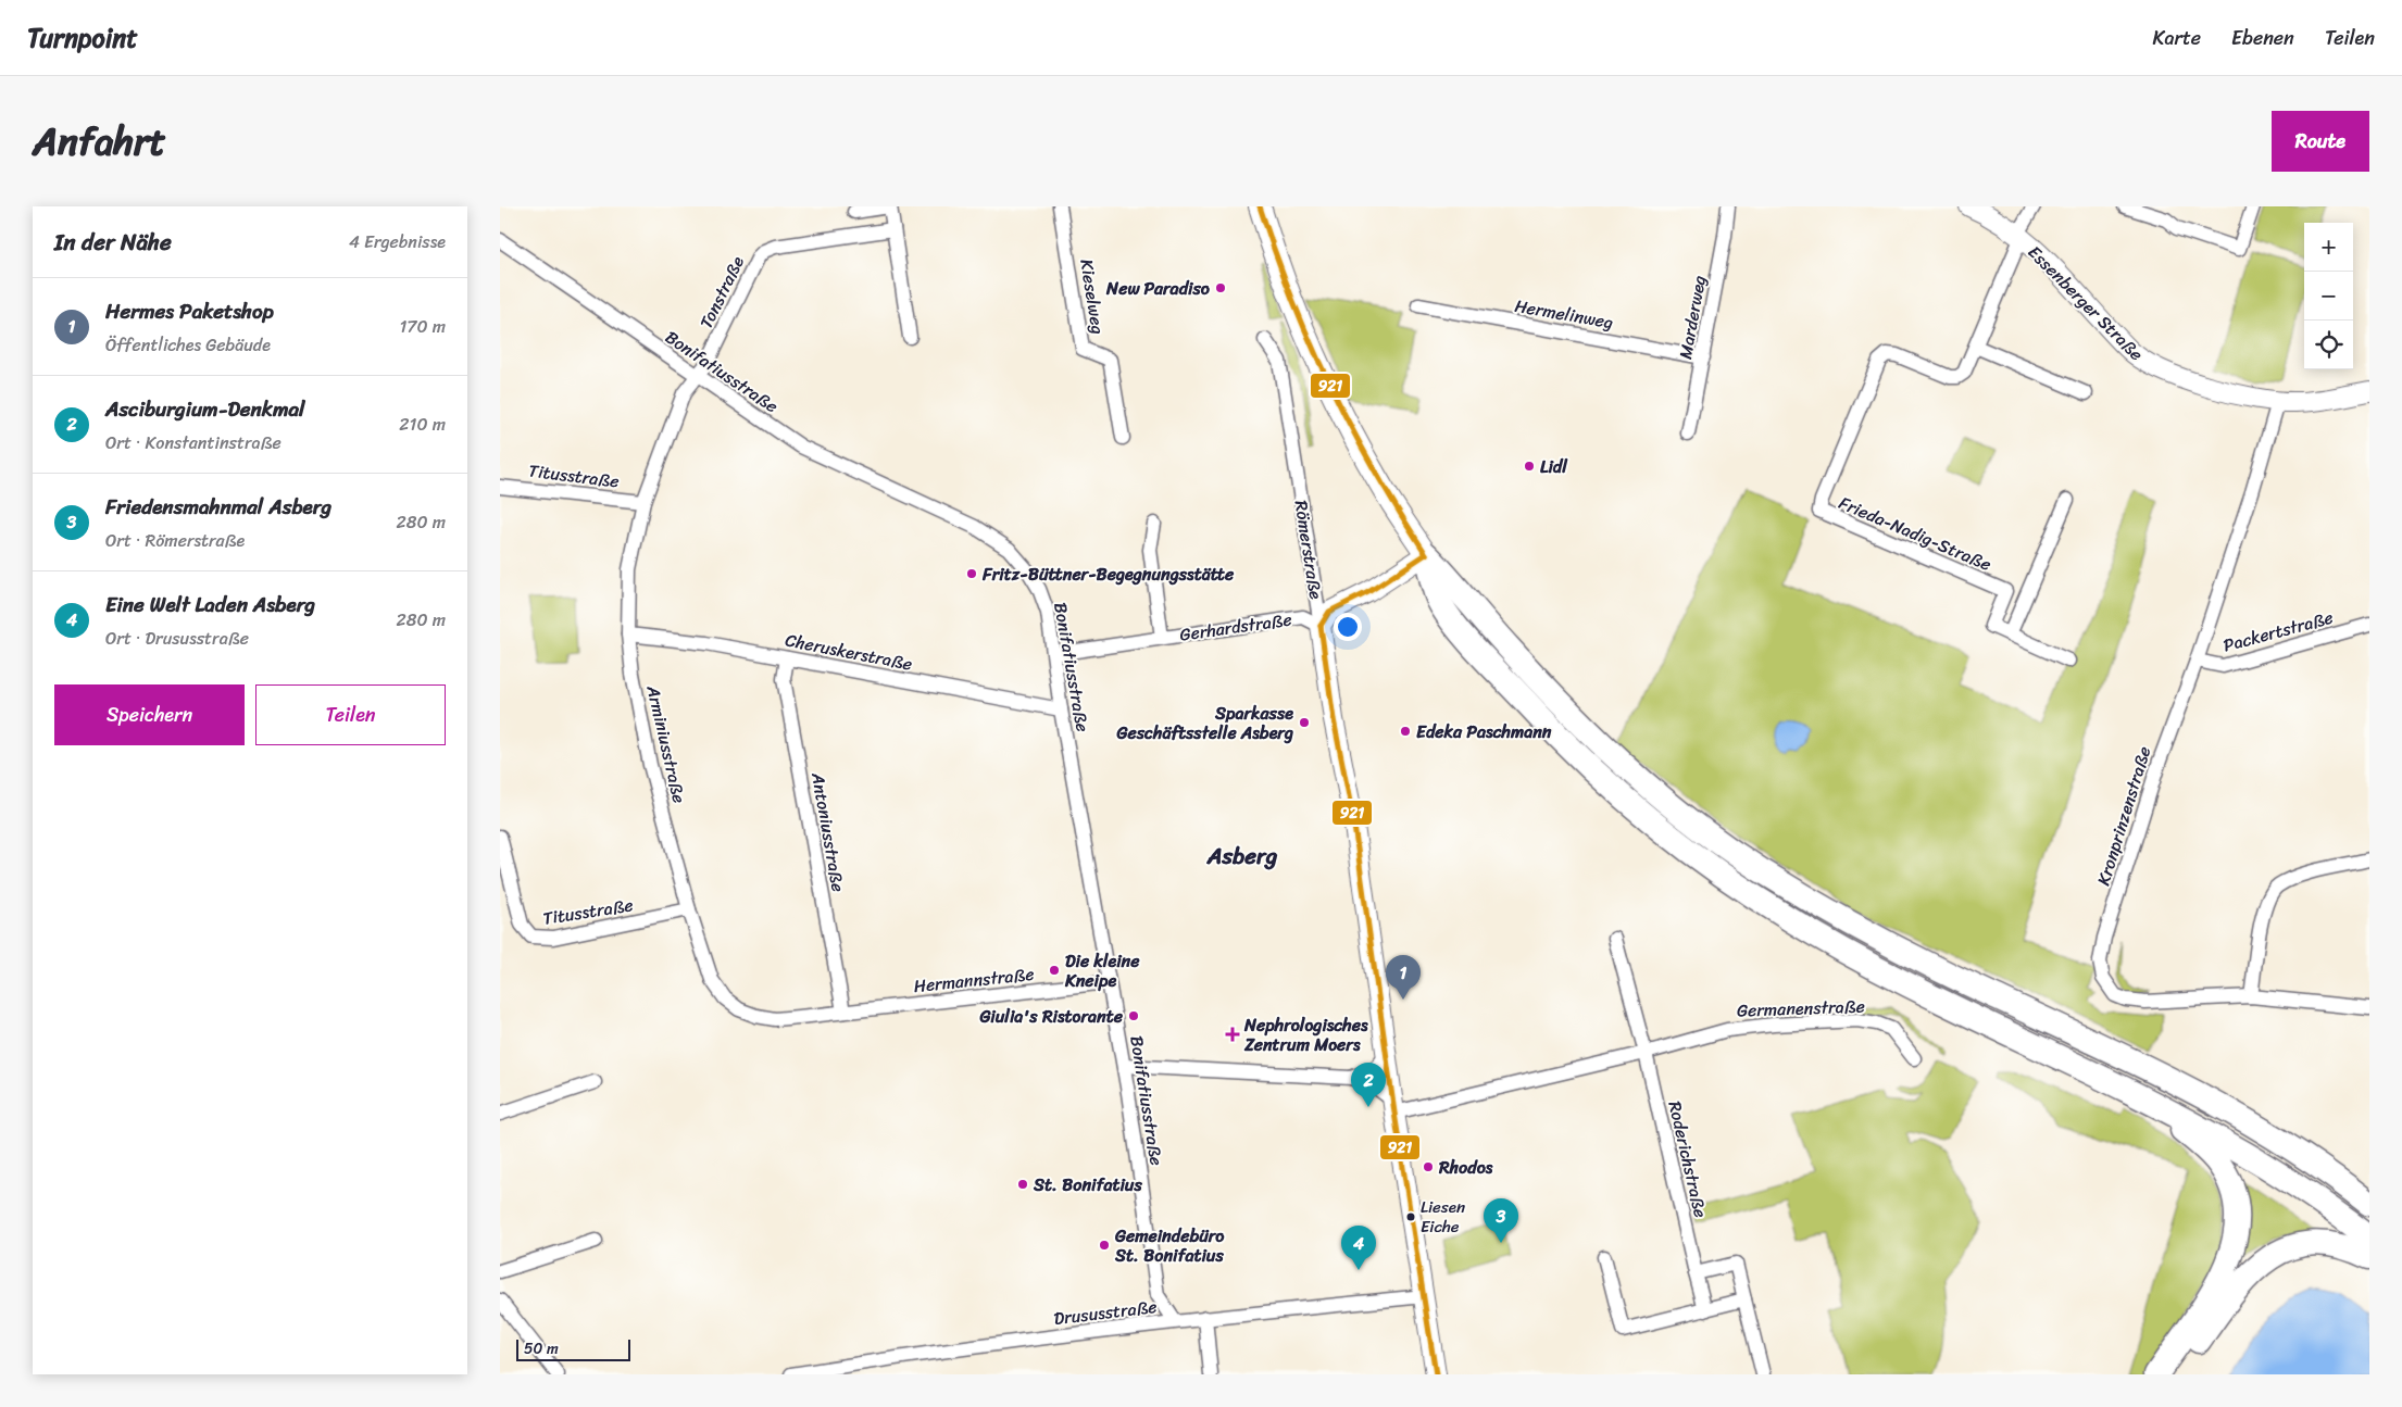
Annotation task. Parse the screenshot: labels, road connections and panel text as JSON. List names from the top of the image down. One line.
{"streets":{"street":["Tonstraße","Kieselweg","Essenberger Straße","Hermelinweg","Marderweg","Bonifatiusstraße","Titusstraße","Frieda-Nadig-Straße","Römerstraße","Gerhardstraße","Packertstraße","Cheruskerstraße","Arminiusstraße","Kronprinzenstraße","Antoniusstraße","Hermannstraße","Germanenstraße","Roderichstraße","Drususstraße"]},"crossings":[["Tonstraße","Bonifatiusstraße"],["Tonstraße","Arminiusstraße"],["Essenberger Straße","Frieda-Nadig-Straße"],["Essenberger Straße","Kronprinzenstraße"],["Hermelinweg","Marderweg"],["Bonifatiusstraße","Gerhardstraße"],["Bonifatiusstraße","Cheruskerstraße"],["Bonifatiusstraße","Arminiusstraße"],["Bonifatiusstraße","Hermannstraße"],["Bonifatiusstraße","Drususstraße"],["Titusstraße","Arminiusstraße"],["Römerstraße","Gerhardstraße"],["Römerstraße","Germanenstraße"],["Römerstraße","Drususstraße"],["Packertstraße","Kronprinzenstraße"],["Cheruskerstraße","Arminiusstraße"],["Cheruskerstraße","Antoniusstraße"],["Arminiusstraße","Antoniusstraße"],["Arminiusstraße","Hermannstraße"],["Antoniusstraße","Hermannstraße"],["Germanenstraße","Roderichstraße"]],"districts":["Asberg"],"places":{"other":["New Paradiso","Lidl","Fritz-Büttner-Begegnungsstätte","Sparkasse Geschäftsstelle Asberg","Edeka Paschmann","Die kleine Kneipe","Giulia's Ristorante","Rhodos","St. Bonifatius","Liesen Eiche","Gemeindebüro St. Bonifatius"],"health":["Nephrologisches Zentrum Moers"]},"lines":["transit line 921"],"scale_bar":"50 m","page":{"header":"Turnpoint","nav":["Karte","Ebenen","Teilen"],"title":"Anfahrt","buttons":["Route",["Speichern","Teilen"]],"heading":["In der Nähe","4 Ergebnisse"],"map_buttons":["+","−"],"list":[{"mark":"1","name":"Hermes Paketshop","note":"Öffentliches Gebäude","value":"170 m"},{"mark":"2","name":"Asciburgium-Denkmal","note":"Ort · Konstantinstraße","value":"210 m"},{"mark":"3","name":"Friedensmahnmal Asberg","note":"Ort · Römerstraße","value":"280 m"},{"mark":"4","name":"Eine Welt Laden Asberg","note":"Ort · Drususstraße","value":"280 m"}],"pins":["1","2","3","4"],"scale":"50 m"}}
